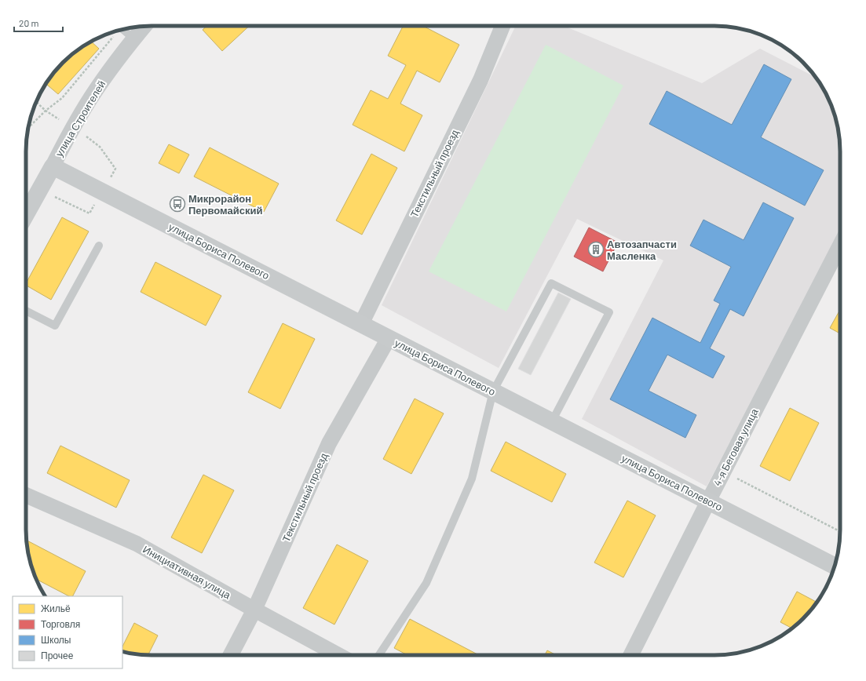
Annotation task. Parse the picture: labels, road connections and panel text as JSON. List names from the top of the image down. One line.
{"streets":{"main road":["улица Строителей","улица Бориса Полевого"],"street":["Текстильный проезд","4-я Беговая улица","Инициативная улица"]},"crossings":[["улица Строителей","улица Бориса Полевого"],["Текстильный проезд","улица Бориса Полевого"],["Текстильный проезд","Инициативная улица"],["улица Бориса Полевого","4-я Беговая улица"]],"places":{"bus stop":["Микрорайон Первомайский"],"building":["Автозапчасти Масленка"]},"legend":["Жильё","Торговля","Школы","Прочее"],"scale_bar":"20 m"}
